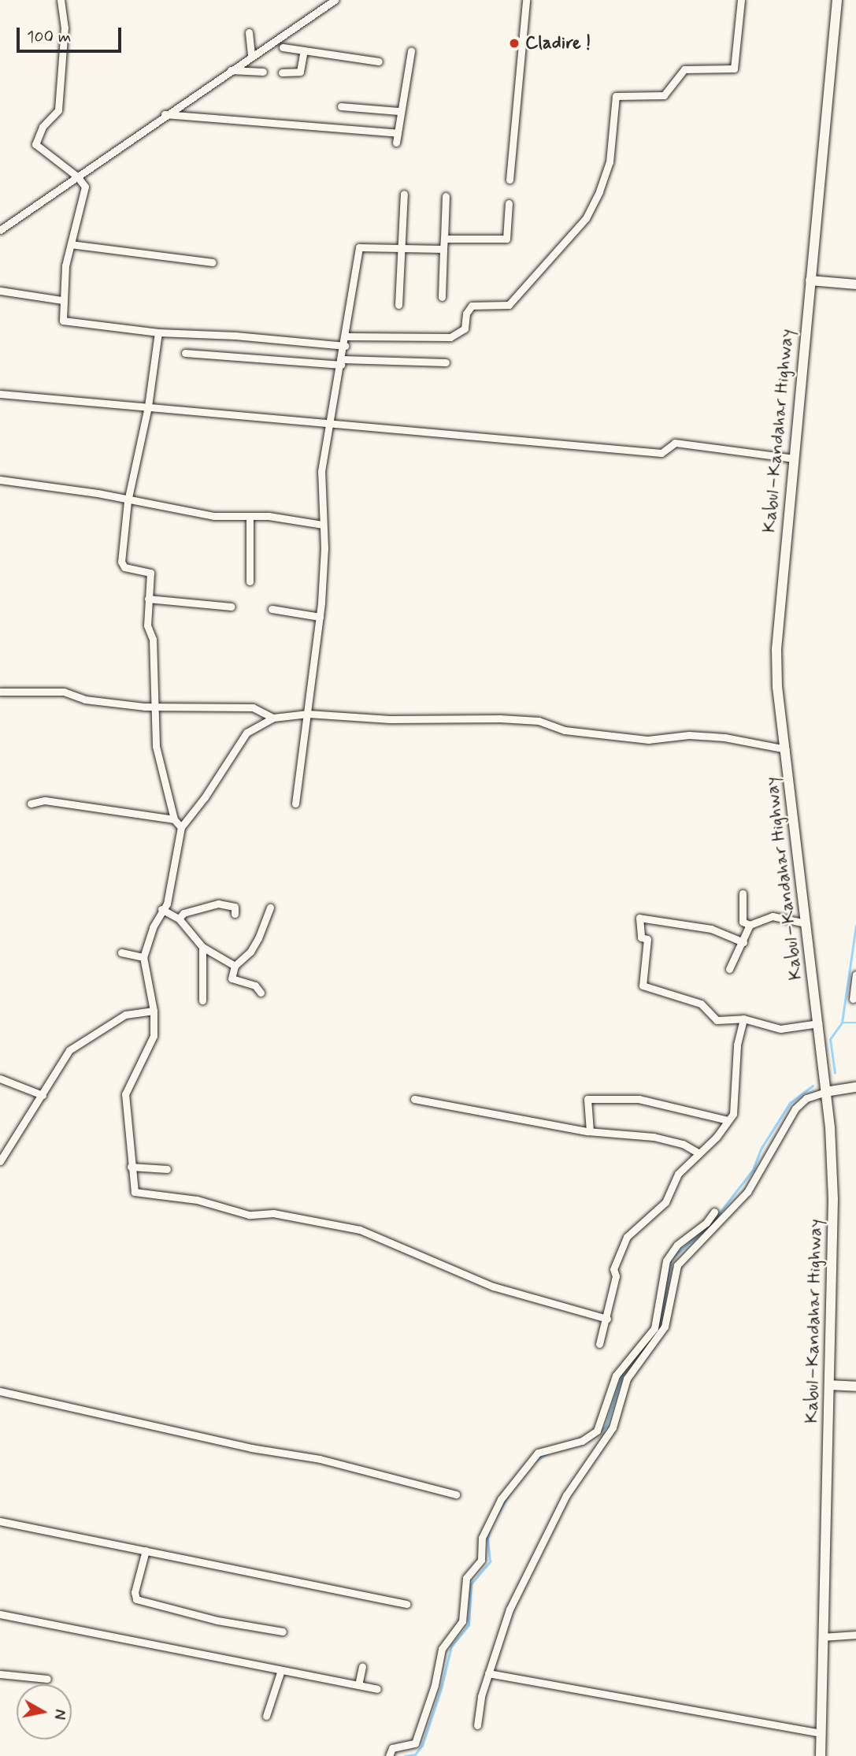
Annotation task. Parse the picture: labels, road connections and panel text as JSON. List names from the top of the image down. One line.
{"streets":{"main road":["Kabul–Kandahar Highway"]},"places":["Cladire !"],"scale_bar":"100 m","north":"right"}
